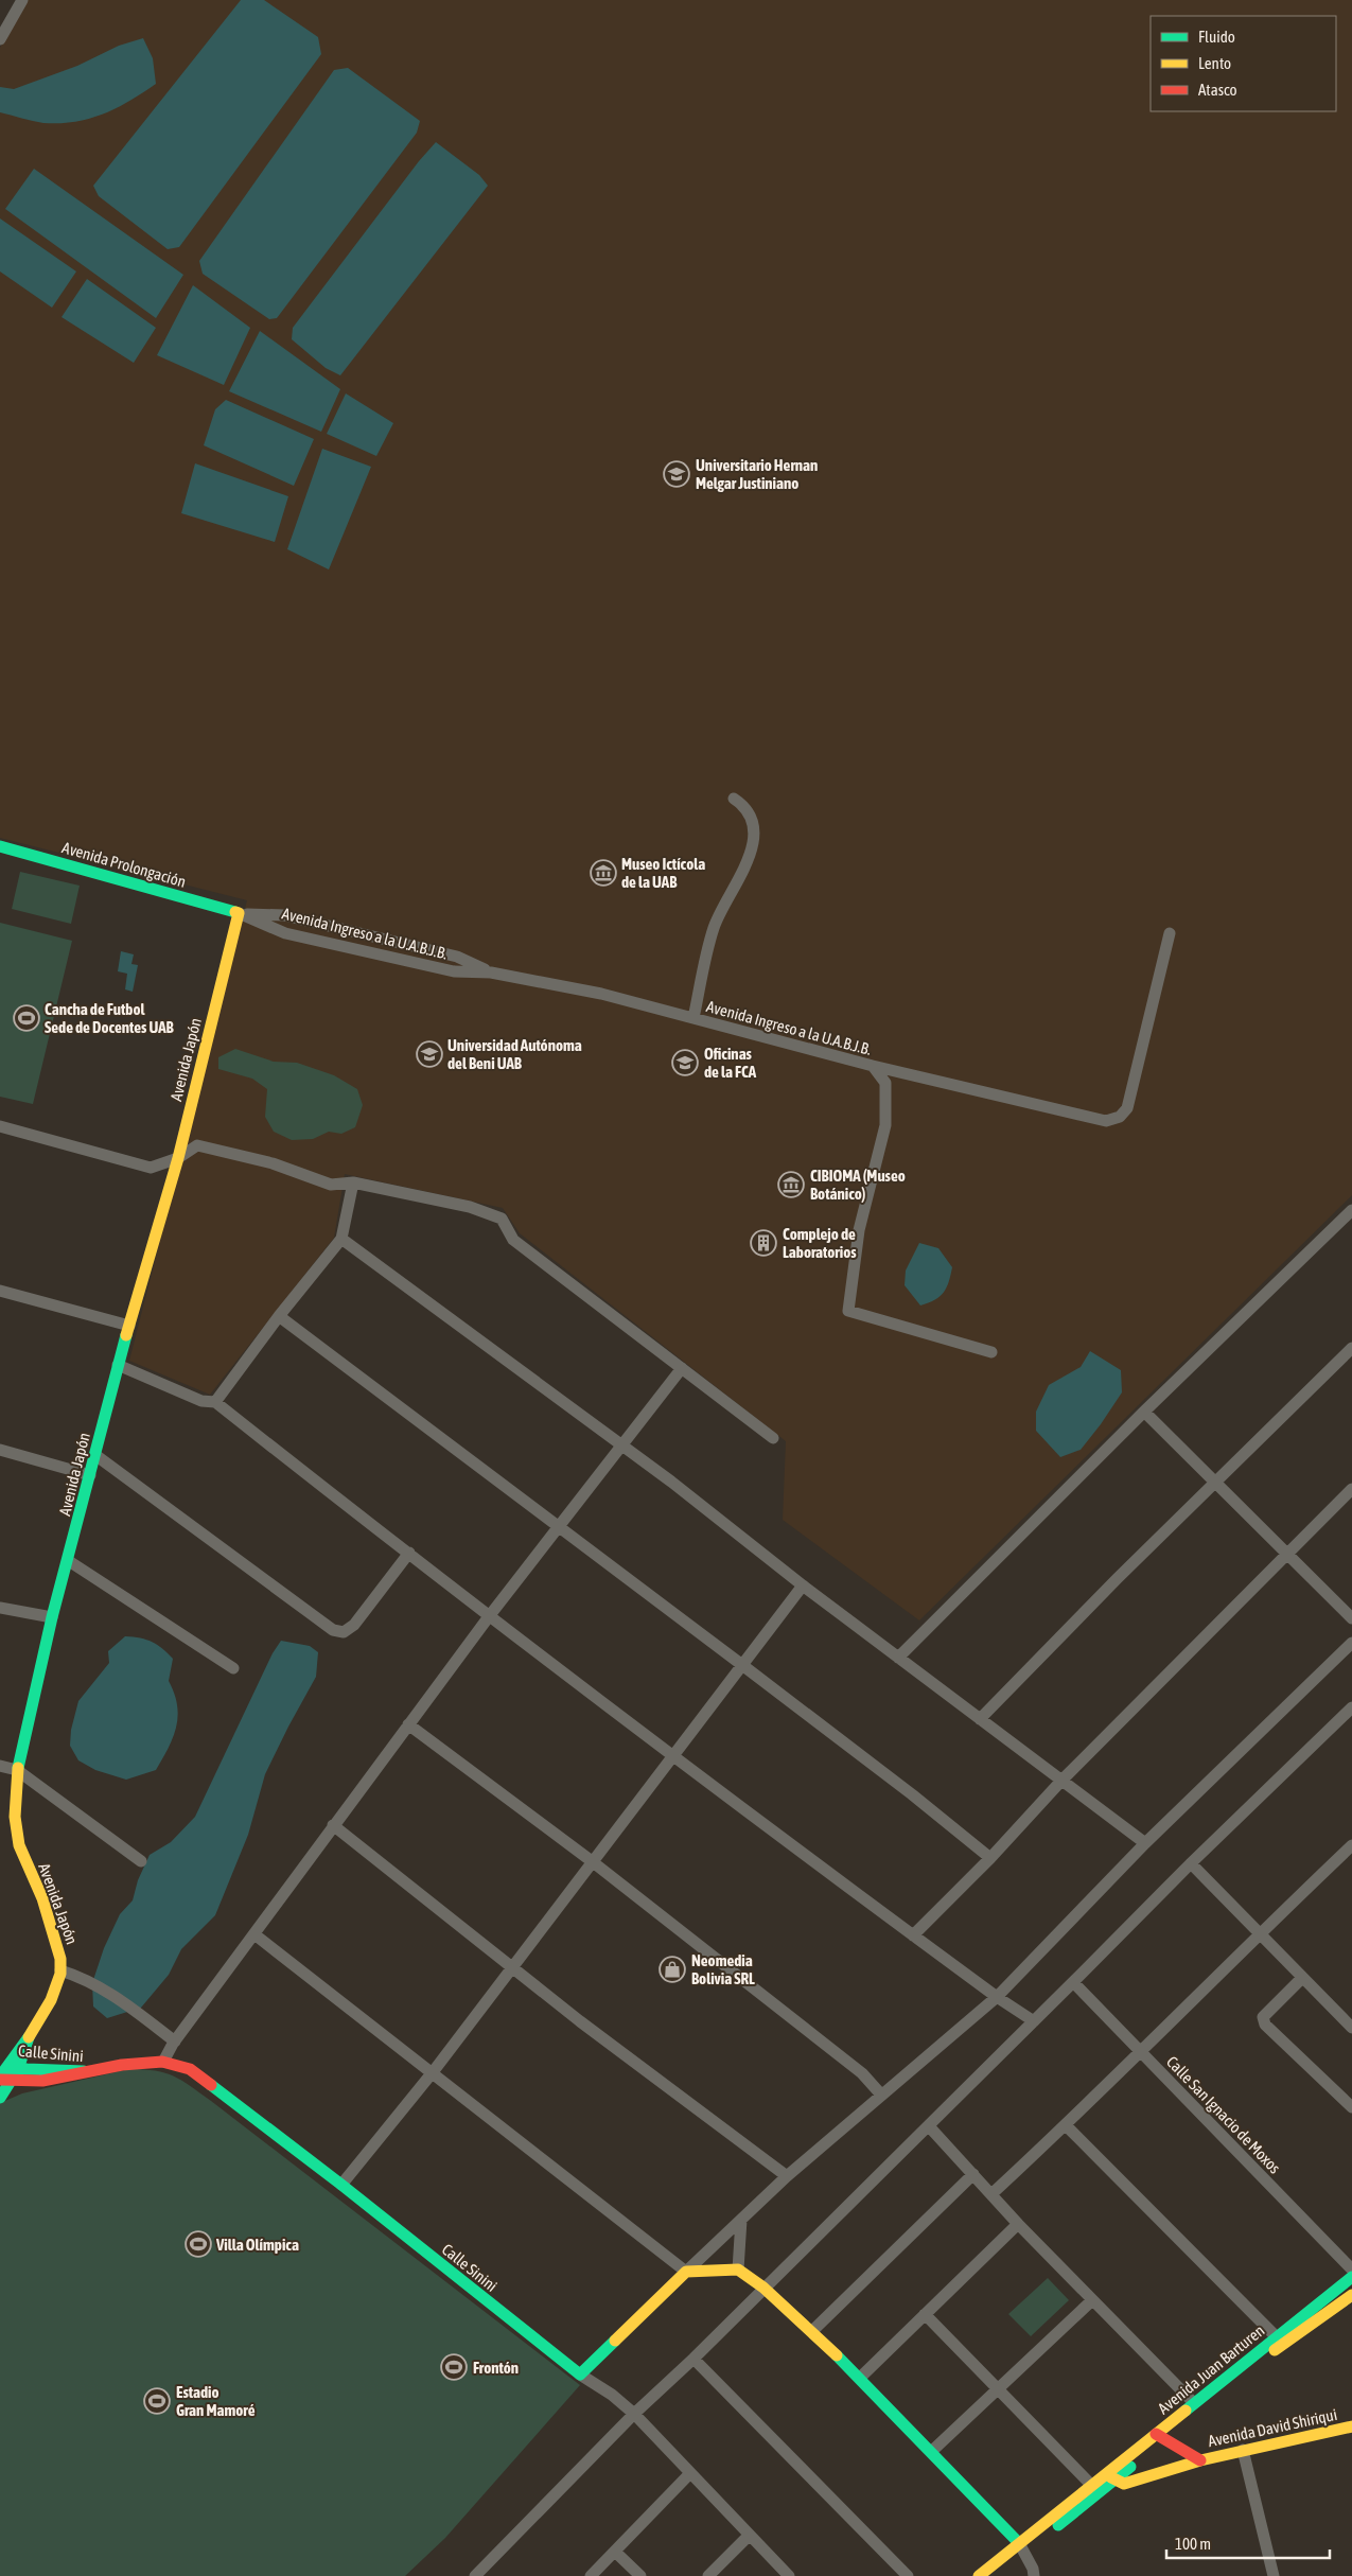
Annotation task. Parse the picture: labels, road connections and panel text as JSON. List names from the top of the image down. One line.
{"streets":{"street":["Avenida Prolongación","Avenida Ingreso a la U.A.B.J.B.","Avenida Japón","Calle Sinini","Calle San Ignacio de Moxos","Avenida Juan Barturen","Avenida David Shiriqui"]},"crossings":[["Avenida Prolongación","Avenida Ingreso a la U.A.B.J.B."],["Avenida Prolongación","Avenida Japón"],["Avenida Ingreso a la U.A.B.J.B.","Avenida Japón"],["Avenida Japón","Calle Sinini"],["Avenida Juan Barturen","Avenida David Shiriqui"]],"places":{"school or university":["Universitario Hernan Melgar Justiniano","Universidad Autónoma del Beni UAB","Oficinas de la FCA"],"museum":["Museo Ictícola de la UAB","CIBIOMA (Museo Botánico)"],"sports":["Cancha de Futbol Sede de Docentes UAB","Villa Olímpica","Frontón","Estadio Gran Mamoré"],"building":["Complejo de Laboratorios"],"shop":["Neomedia Bolivia SRL"]},"legend":["Fluido","Lento","Atasco"],"scale_bar":"100 m"}
